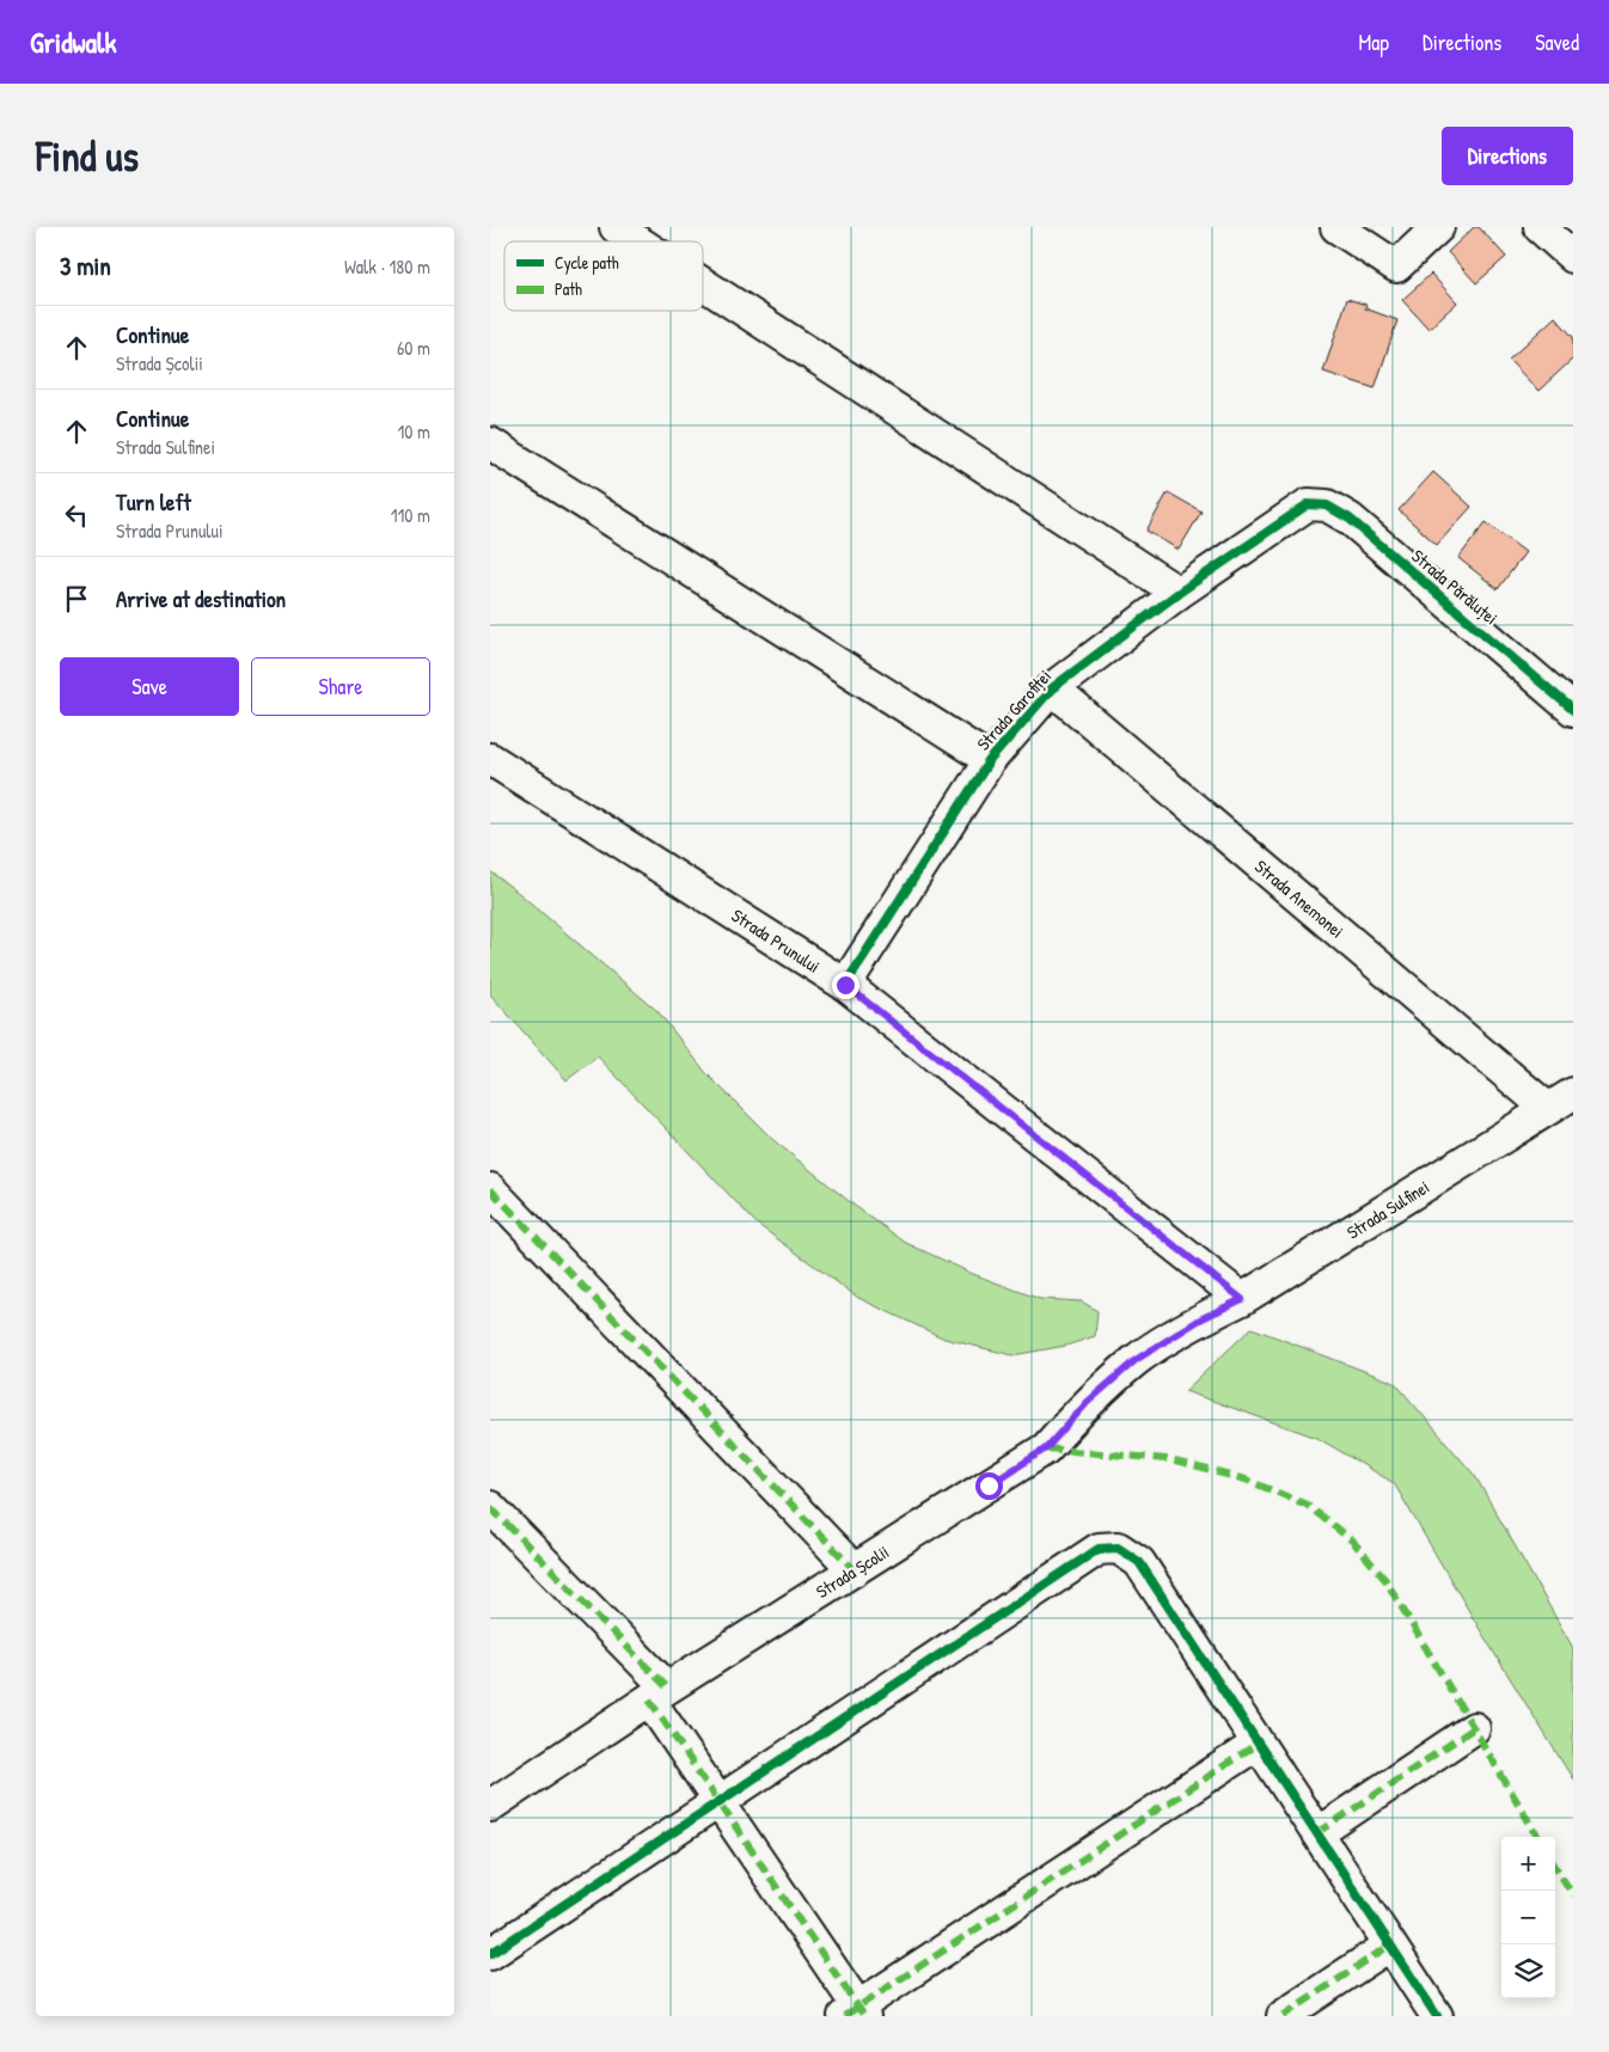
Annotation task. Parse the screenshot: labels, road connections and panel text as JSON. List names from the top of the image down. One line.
{"streets":{"street":["Strada Părăluței","Strada Garofiței","Strada Anemonei","Strada Prunului","Strada Sulfinei","Strada Școlii"]},"crossings":[["Strada Părăluței","Strada Garofiței"],["Strada Garofiței","Strada Anemonei"],["Strada Garofiței","Strada Prunului"],["Strada Anemonei","Strada Sulfinei"],["Strada Prunului","Strada Sulfinei"],["Strada Sulfinei","Strada Școlii"]],"legend":["Cycle path","Path"],"page":{"header":"Gridwalk","nav":["Map","Directions","Saved"],"buttons":["Directions",["Save","Share"]],"title":"Find us","heading":["3 min","Walk · 180 m"],"list":[["Continue","Strada Școlii","60 m"],["Continue","Strada Sulfinei","10 m"],["Turn left","Strada Prunului","110 m"],"Arrive at destination"],"map_buttons":["+","−"]}}
